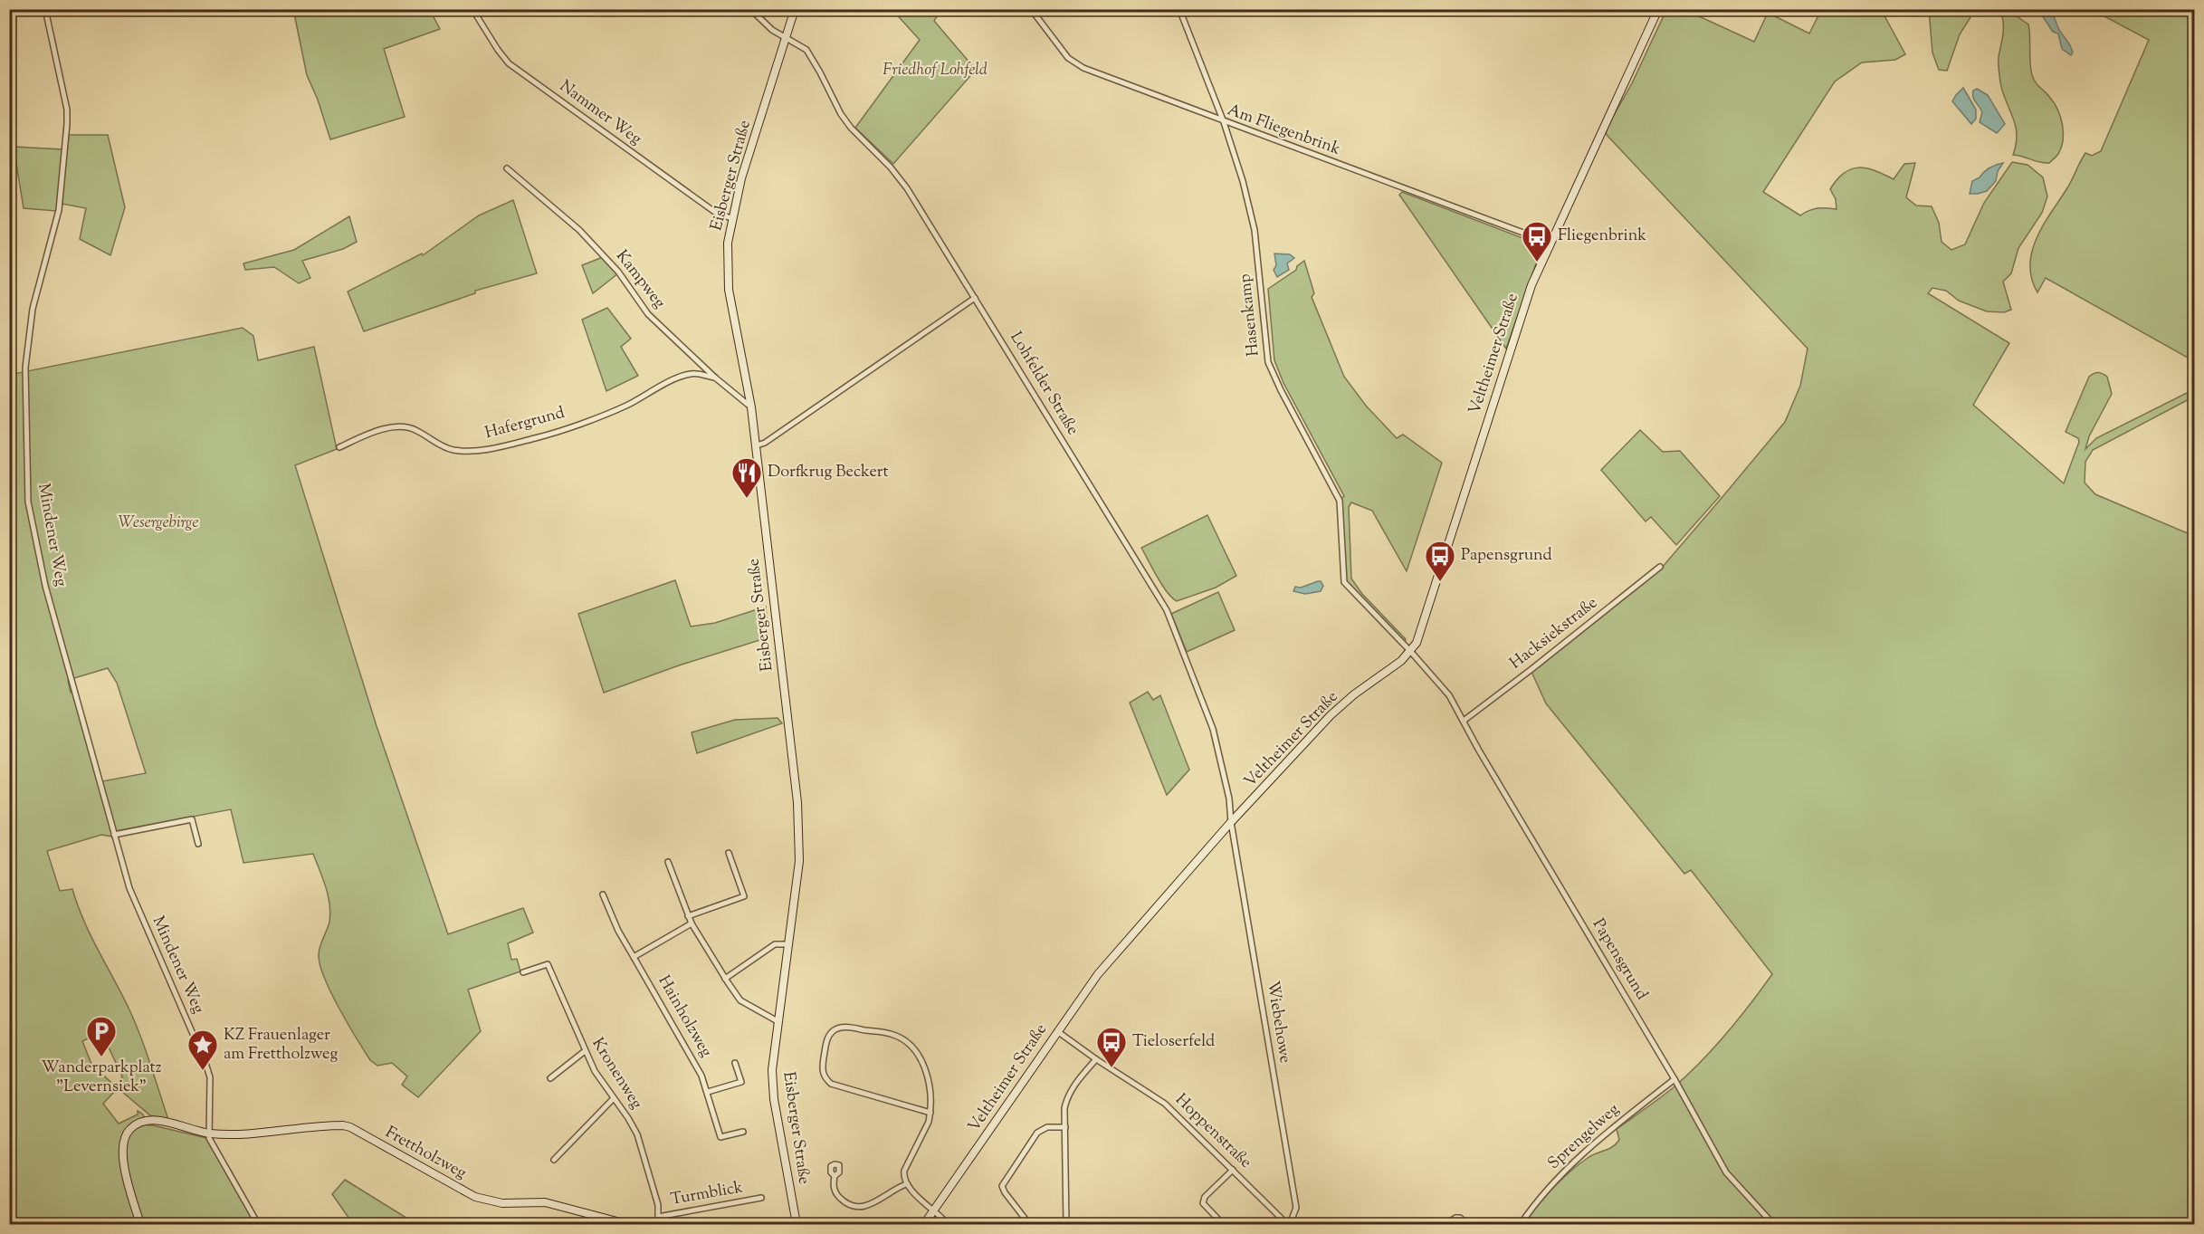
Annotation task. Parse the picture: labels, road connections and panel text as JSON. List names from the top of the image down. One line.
{"streets":{"main road":["Eisberger Straße","Veltheimer Straße","Frettholzweg"],"street":["Nammer Weg","Am Fliegenbrink","Kampweg","Hasenkamp","Lohfelder Straße","Hafergrund","Mindener Weg","Hacksiekstraße","Papensgrund","Hainholzweg","Wiebehowe","Kronenweg","Hoppenstraße","Sprengelweg","Turmblick"]},"crossings":[["Nammer Weg","Eisberger Straße"],["Am Fliegenbrink","Hasenkamp"],["Am Fliegenbrink","Veltheimer Straße"],["Eisberger Straße","Kampweg"],["Eisberger Straße","Lohfelder Straße"],["Kampweg","Hafergrund"],["Hasenkamp","Veltheimer Straße"],["Hasenkamp","Papensgrund"],["Veltheimer Straße","Lohfelder Straße"],["Veltheimer Straße","Papensgrund"],["Veltheimer Straße","Wiebehowe"],["Veltheimer Straße","Hoppenstraße"],["Lohfelder Straße","Wiebehowe"],["Mindener Weg","Frettholzweg"],["Hacksiekstraße","Papensgrund"],["Papensgrund","Sprengelweg"],["Wiebehowe","Hoppenstraße"],["Kronenweg","Turmblick"]],"parks":["Friedhof Lohfeld","Wesergebirge"],"places":{"bus stop":["Fliegenbrink","Papensgrund","Tieloserfeld"],"restaurant":["Dorfkrug Beckert"],"parking":["Wanderparkplatz \"Levernsiek\""],"place":["KZ Frauenlager am Frettholzweg"]}}
